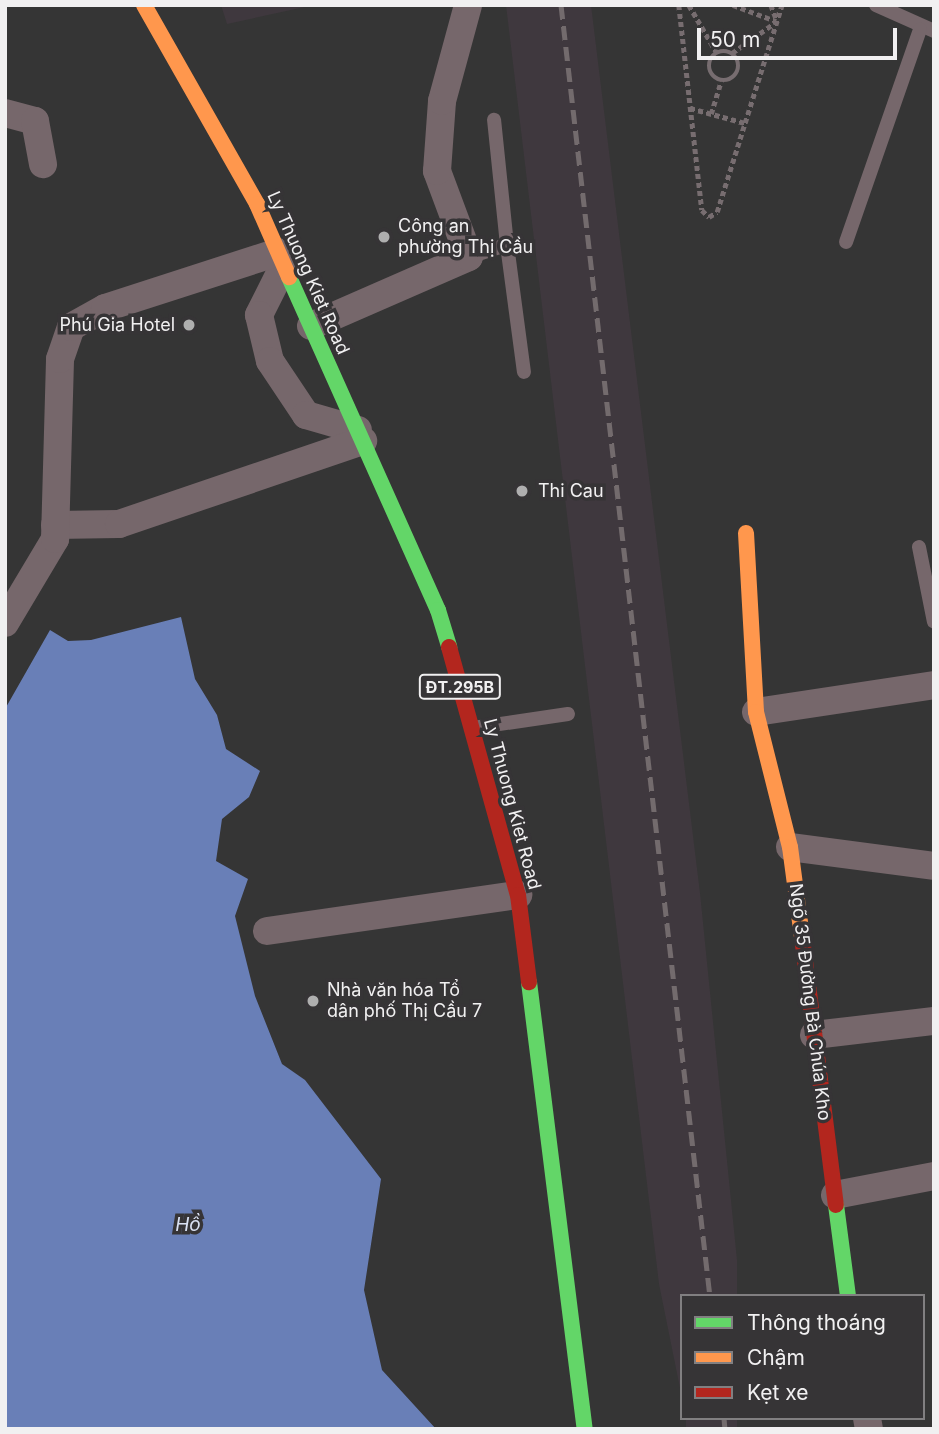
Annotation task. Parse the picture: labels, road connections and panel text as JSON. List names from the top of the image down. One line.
{"streets":{"main road":["Ly Thuong Kiet Road","ĐT.295B","Ngõ 35 Đường Bà Chúa Kho"]},"water":["Hồ"],"places":["Công an phường Thị Cầu","Phú Gia Hotel","Thi Cau","Nhà văn hóa Tổ dân phố Thị Cầu 7"],"legend":["Thông thoáng","Chậm","Kẹt xe"],"scale_bar":"50 m"}
